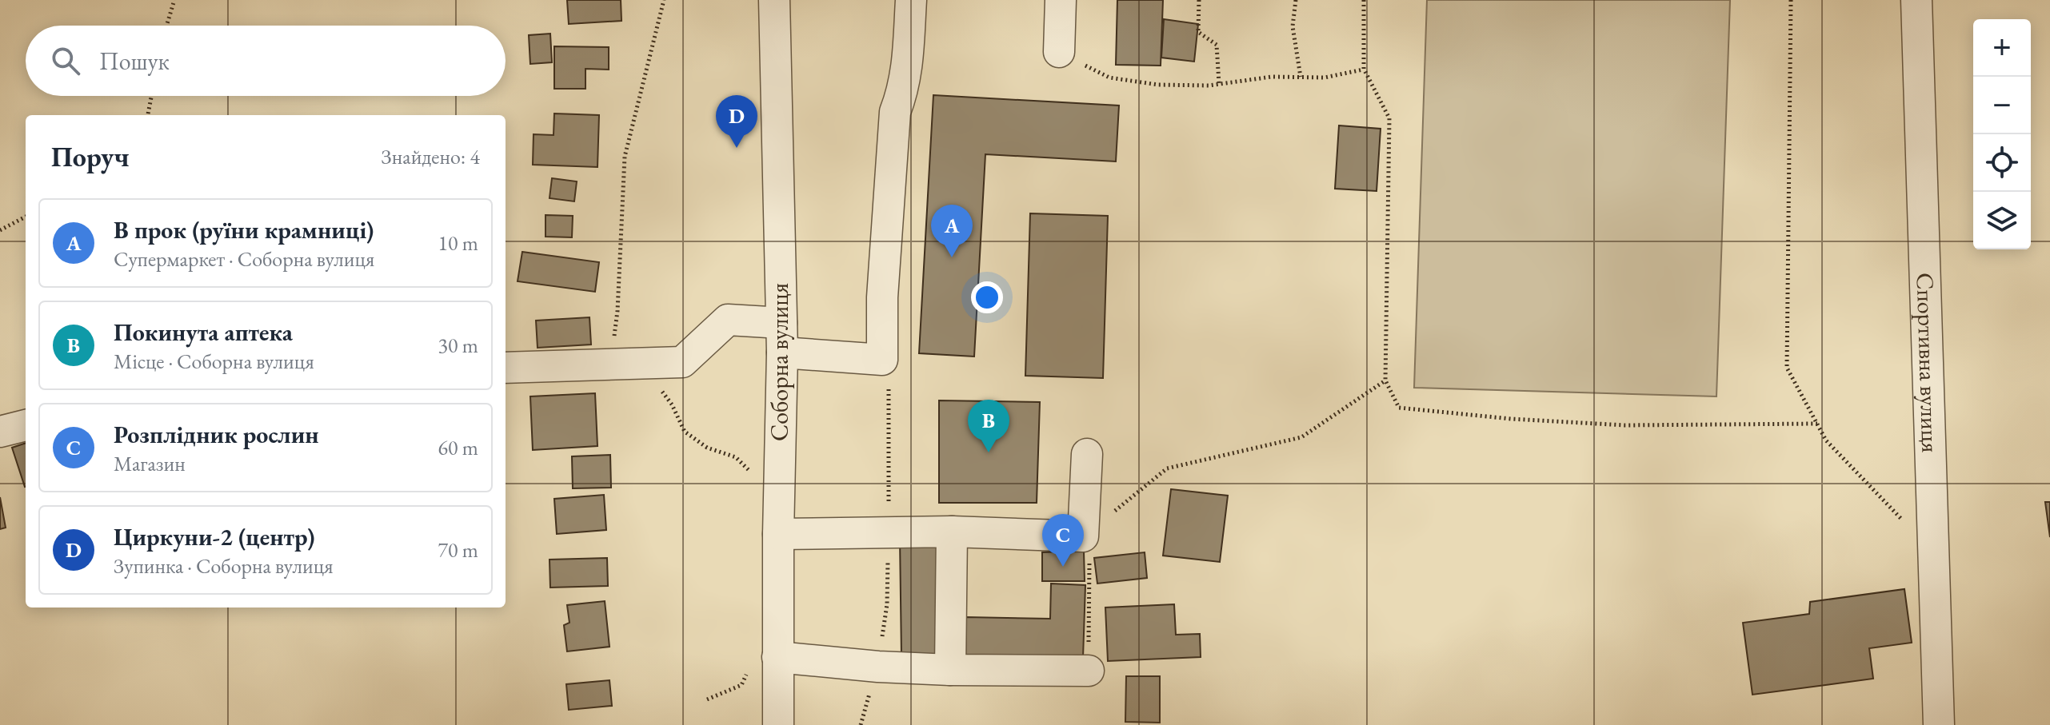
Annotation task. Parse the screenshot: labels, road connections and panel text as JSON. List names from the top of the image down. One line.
{"streets":{"street":["Соборна вулиця","Спортивна вулиця"]},"page":{"map_buttons":["+","−"],"search":"Пошук","pins":["D","A","B","C"],"heading":["Поруч","Знайдено: 4"],"list":[{"mark":"A","name":"В прок (руїни крамниці)","note":"Супермаркет · Соборна вулиця","value":"10 m"},{"mark":"B","name":"Покинута аптека","note":"Місце · Соборна вулиця","value":"30 m"},{"mark":"C","name":"Розплідник рослин","note":"Магазин","value":"60 m"},{"mark":"D","name":"Циркуни-2 (центр)","note":"Зупинка · Соборна вулиця","value":"70 m"}]}}
